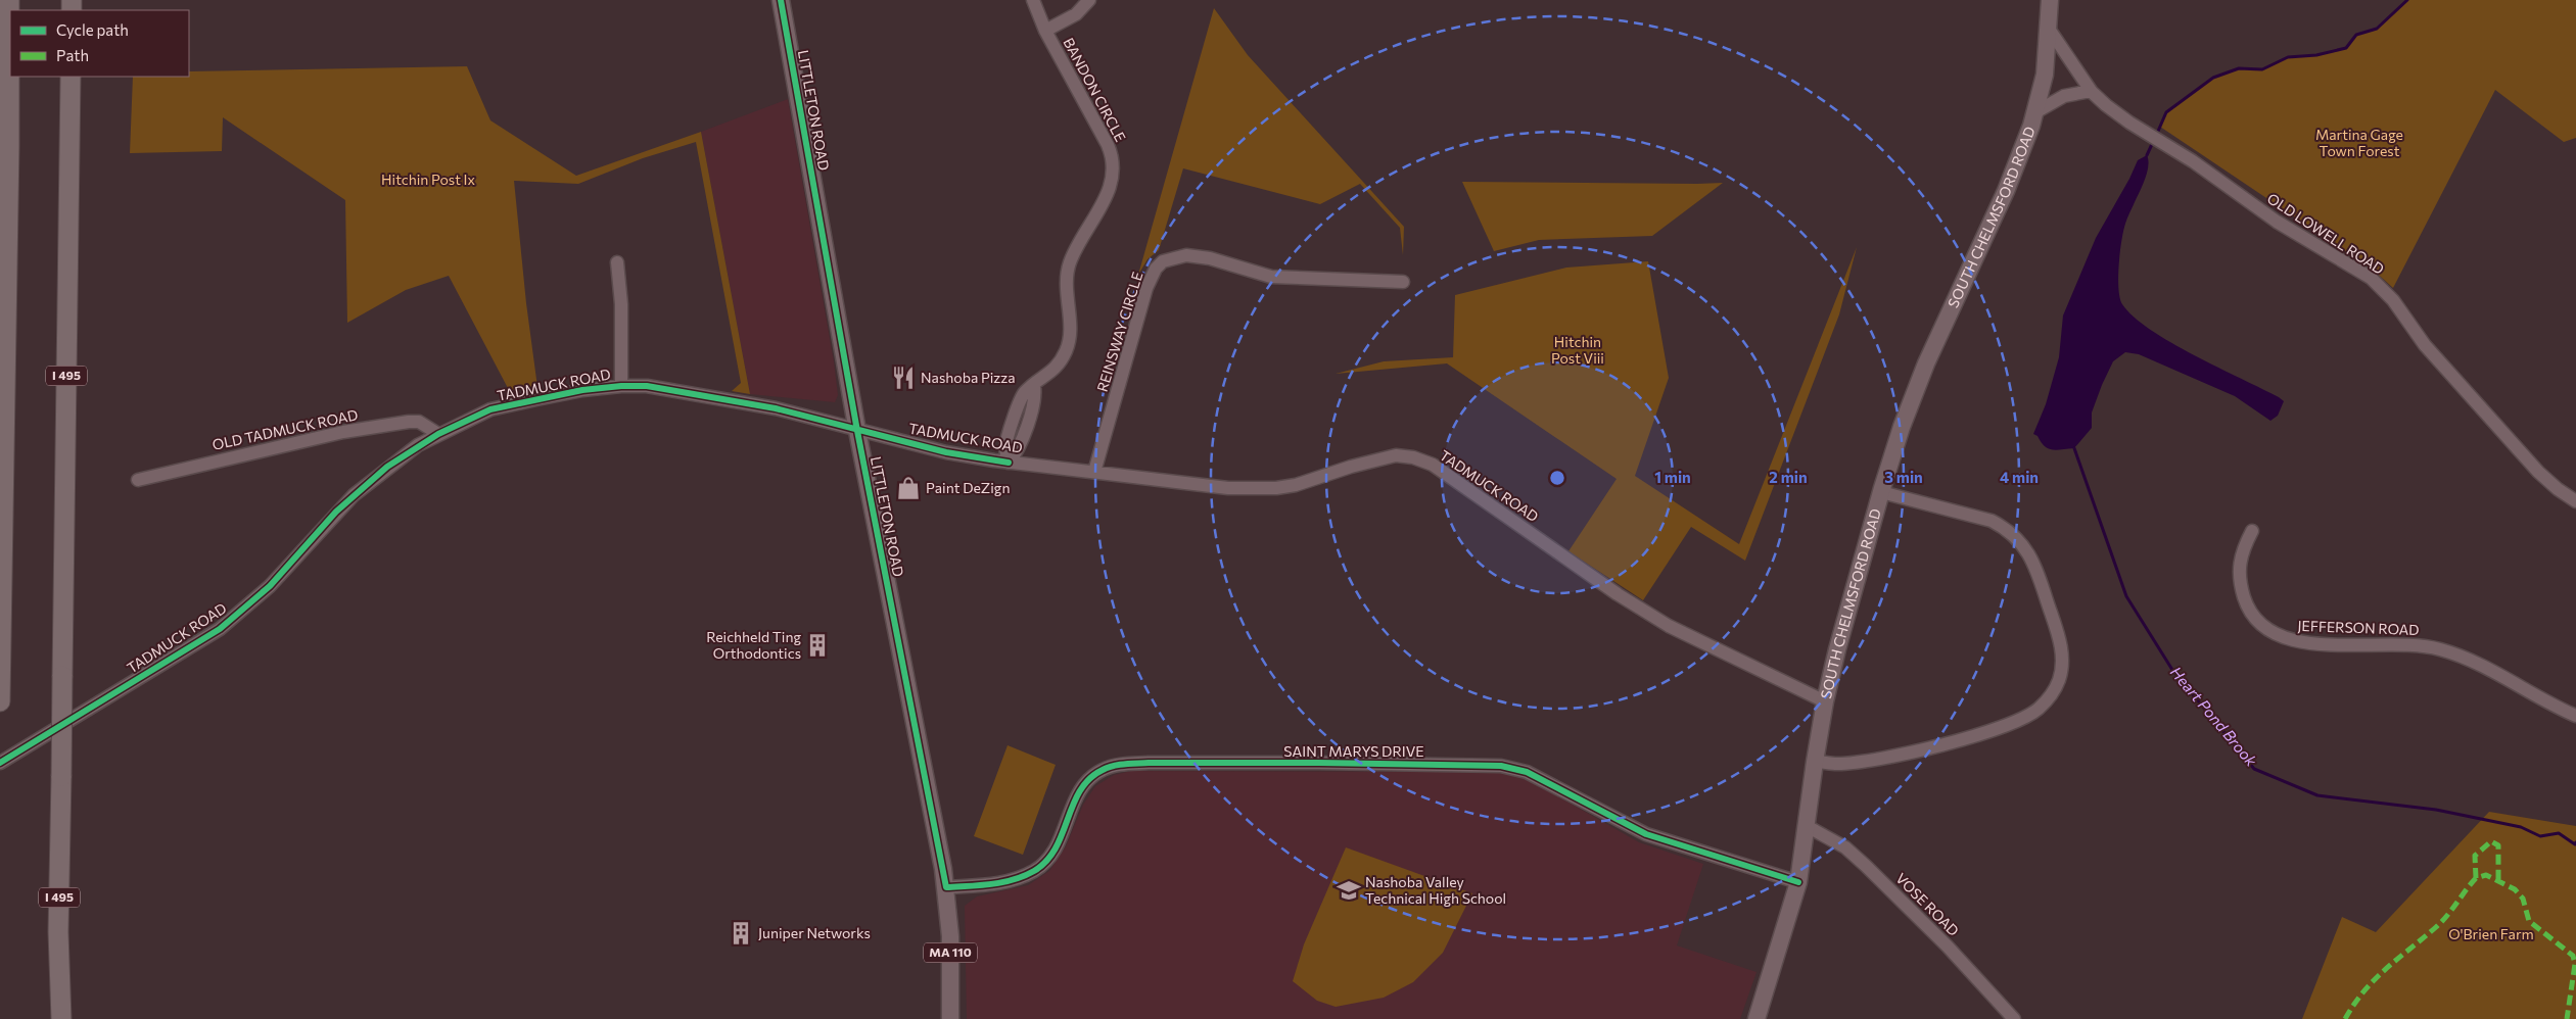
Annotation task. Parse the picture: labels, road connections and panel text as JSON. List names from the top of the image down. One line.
{"streets":{"highway":["I 495"],"main road":["LITTLETON ROAD","SOUTH CHELMSFORD ROAD","MA 110"],"street":["BANDON CIRCLE","OLD LOWELL ROAD","REINSWAY CIRCLE","TADMUCK ROAD","OLD TADMUCK ROAD","JEFFERSON ROAD","SAINT MARYS DRIVE","VOSE ROAD"]},"crossings":[["BANDON CIRCLE","TADMUCK ROAD"],["LITTLETON ROAD","TADMUCK ROAD"],["LITTLETON ROAD","SAINT MARYS DRIVE"],["SOUTH CHELMSFORD ROAD","OLD LOWELL ROAD"],["SOUTH CHELMSFORD ROAD","TADMUCK ROAD"],["SOUTH CHELMSFORD ROAD","SAINT MARYS DRIVE"],["SOUTH CHELMSFORD ROAD","VOSE ROAD"],["REINSWAY CIRCLE","TADMUCK ROAD"],["TADMUCK ROAD","OLD TADMUCK ROAD"]],"water":["Heart Pond Brook"],"parks":["Martina Gage Town Forest","Hitchin Post Ix","Hitchin Post Viii","O'Brien Farm"],"places":{"restaurant":["Nashoba Pizza"],"shop":["Paint DeZign"],"building":["Reichheld Ting Orthodontics","Juniper Networks"],"school or university":["Nashoba Valley Technical High School"]},"legend":["Cycle path","Path"],"rings":["1 min","2 min","3 min","4 min"]}
